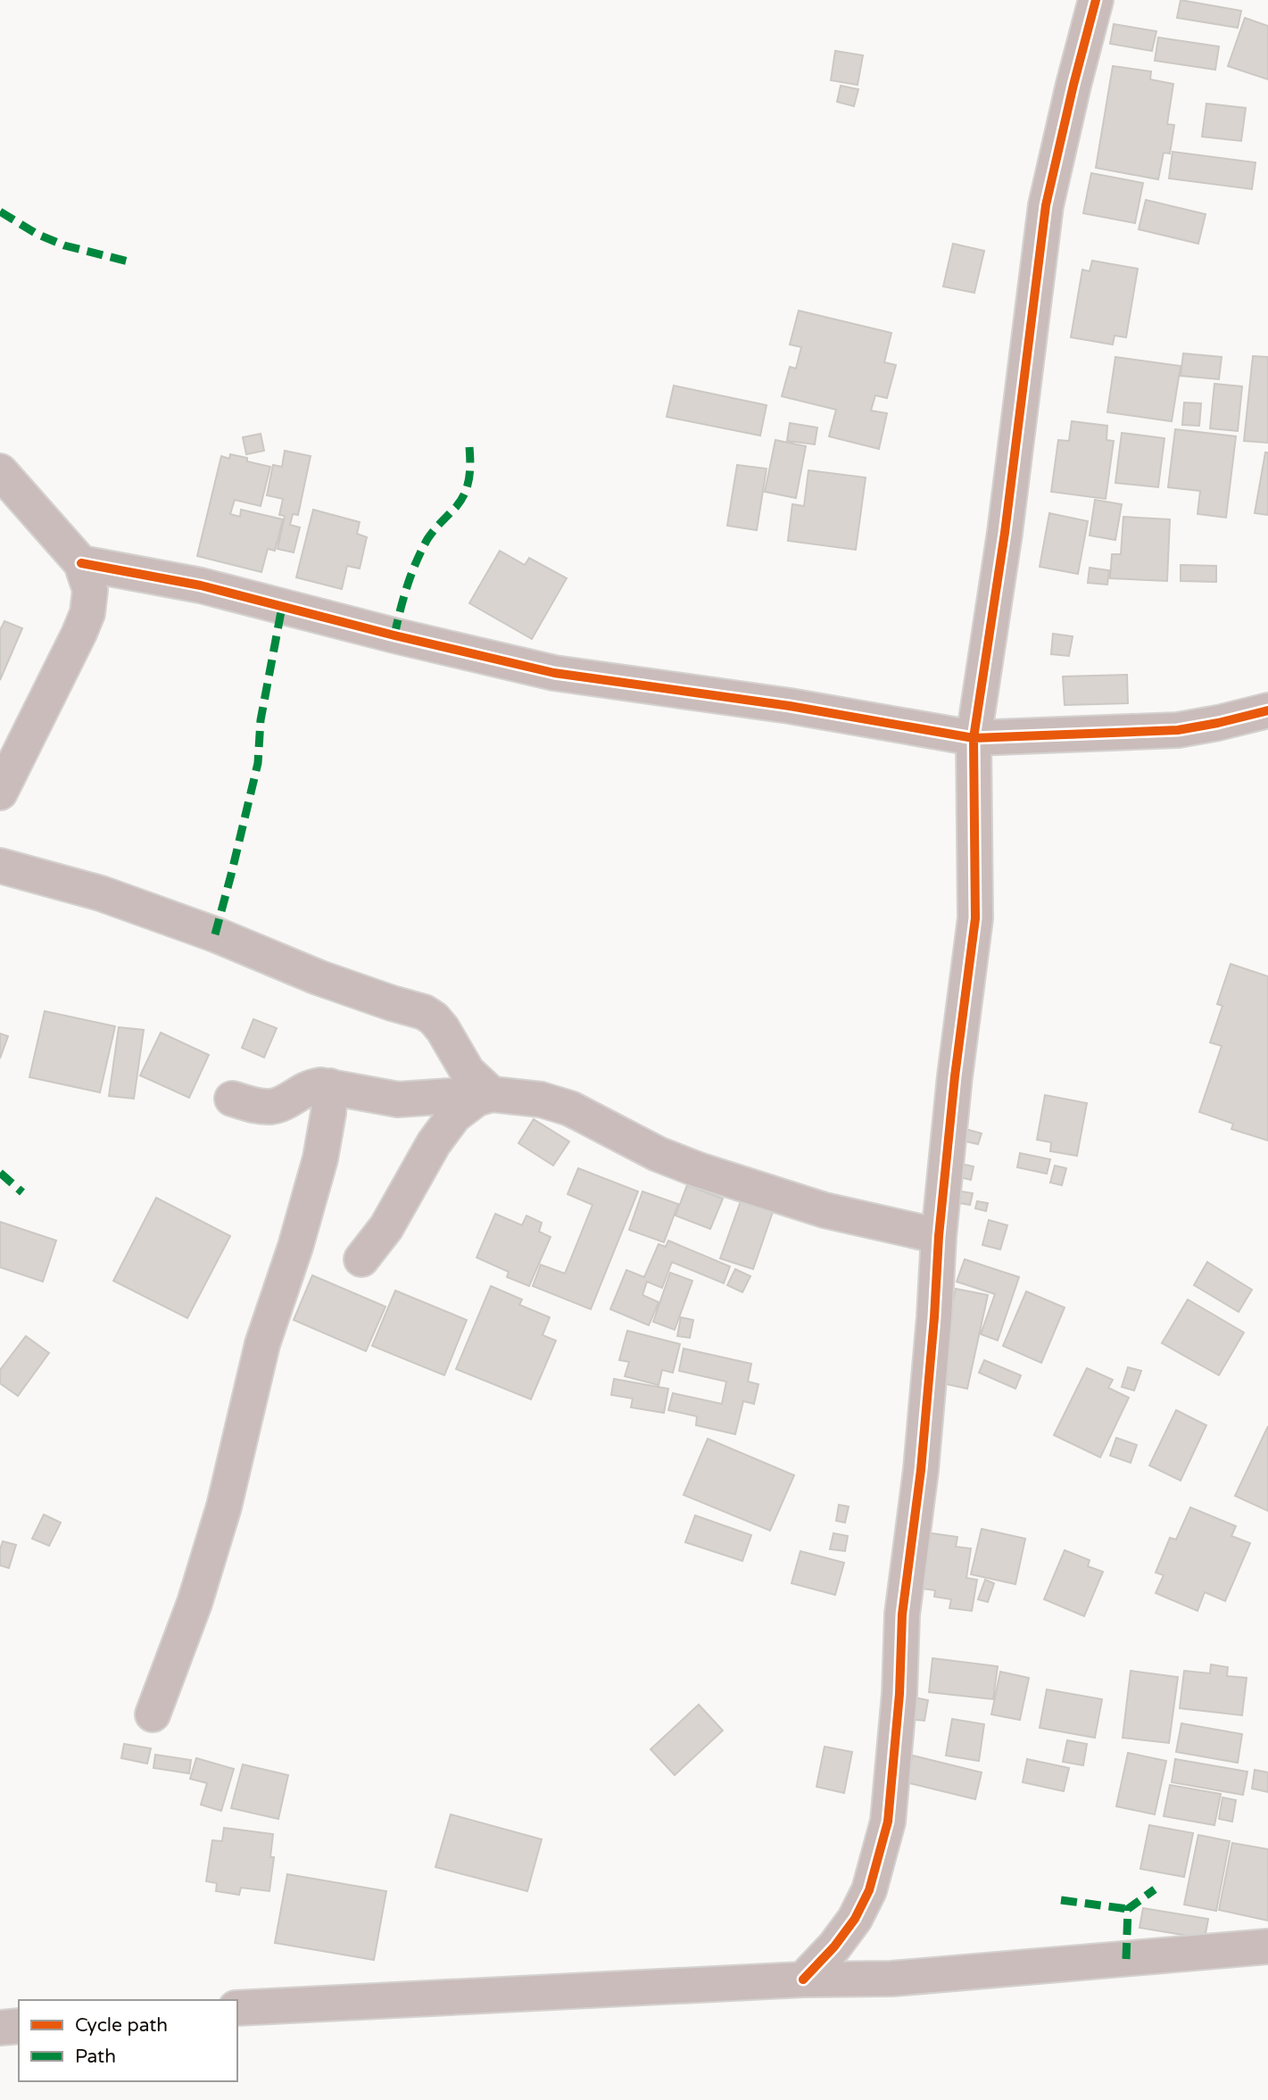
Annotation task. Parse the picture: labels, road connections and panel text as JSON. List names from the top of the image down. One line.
{"legend":["Cycle path","Path"]}
